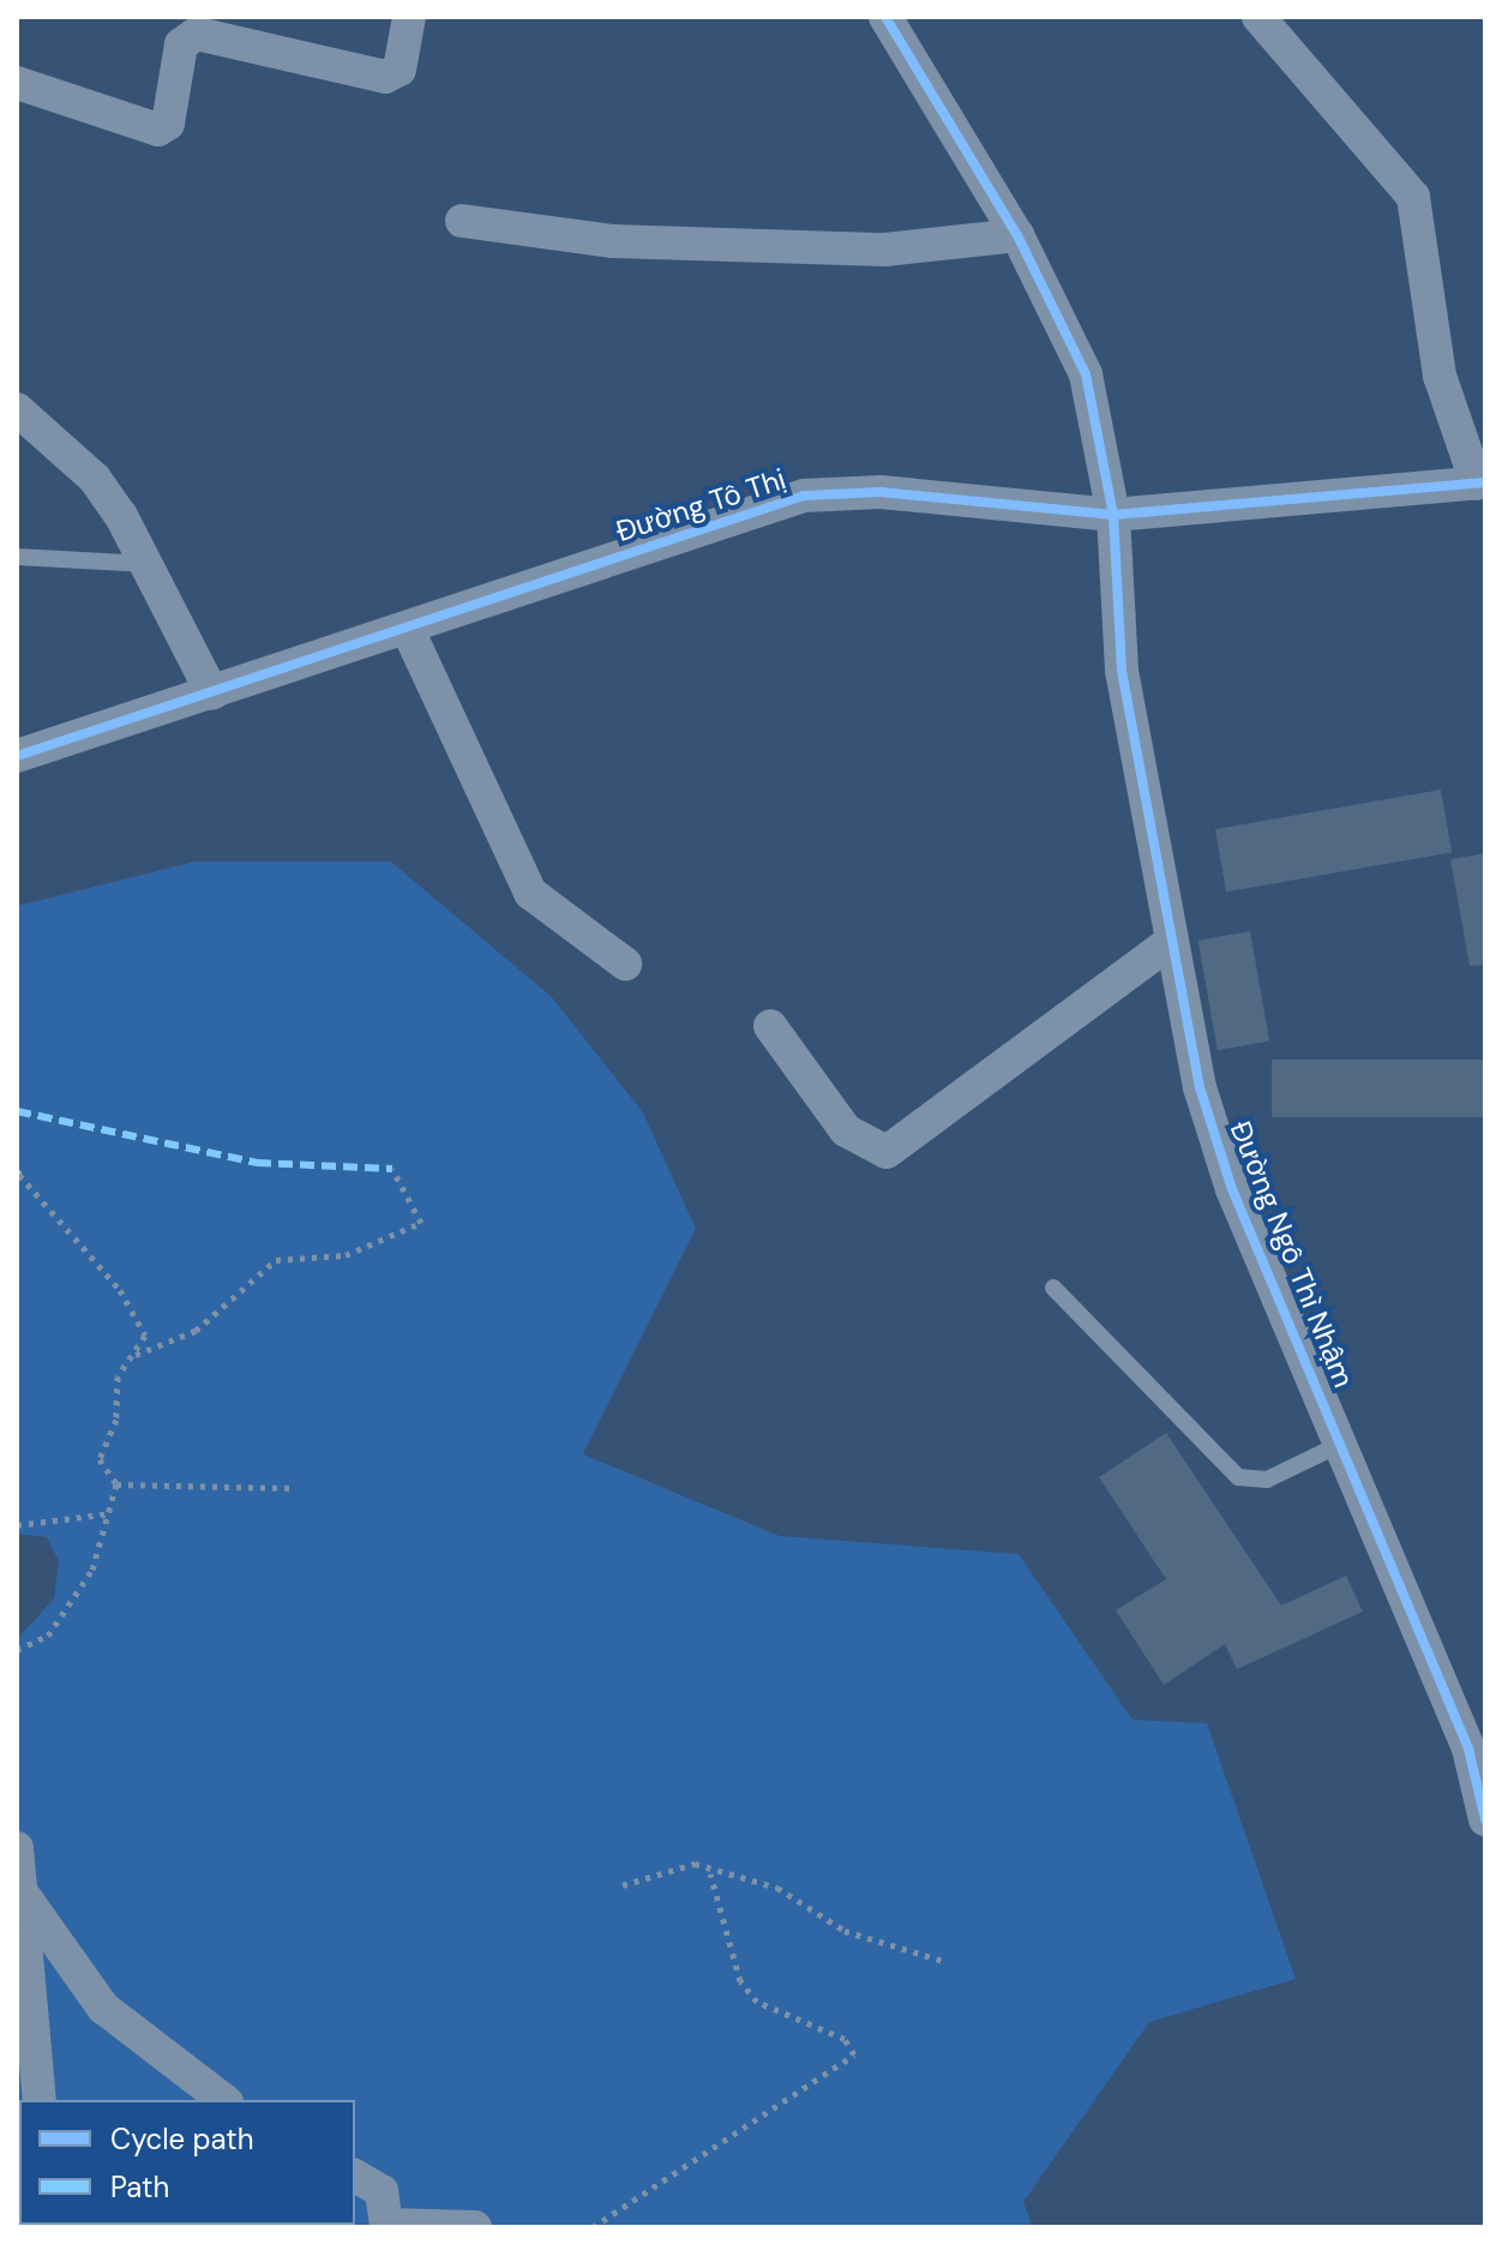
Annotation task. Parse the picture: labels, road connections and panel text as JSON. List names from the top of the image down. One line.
{"streets":{"street":["Đường Tô Thị","Đường Ngô Thì Nhậm"]},"crossings":[["Đường Tô Thị","Đường Ngô Thì Nhậm"]],"legend":["Cycle path","Path"]}
